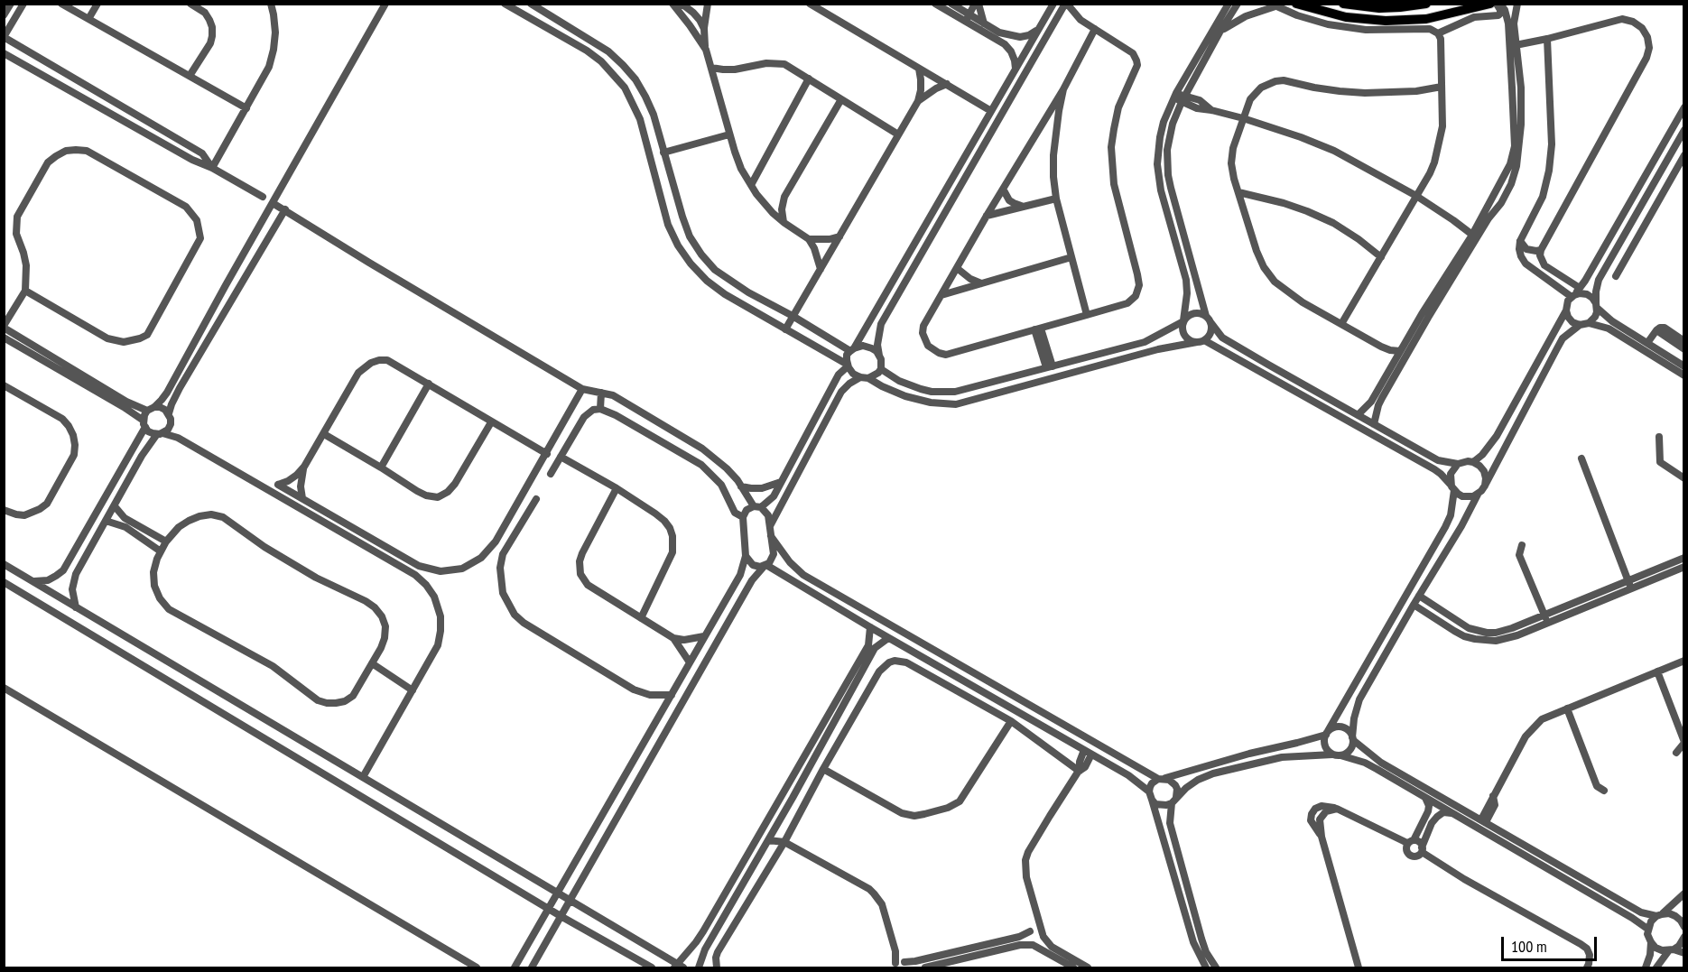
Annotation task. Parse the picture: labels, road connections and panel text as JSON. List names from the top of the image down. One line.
{"scale_bar":"100 m"}
